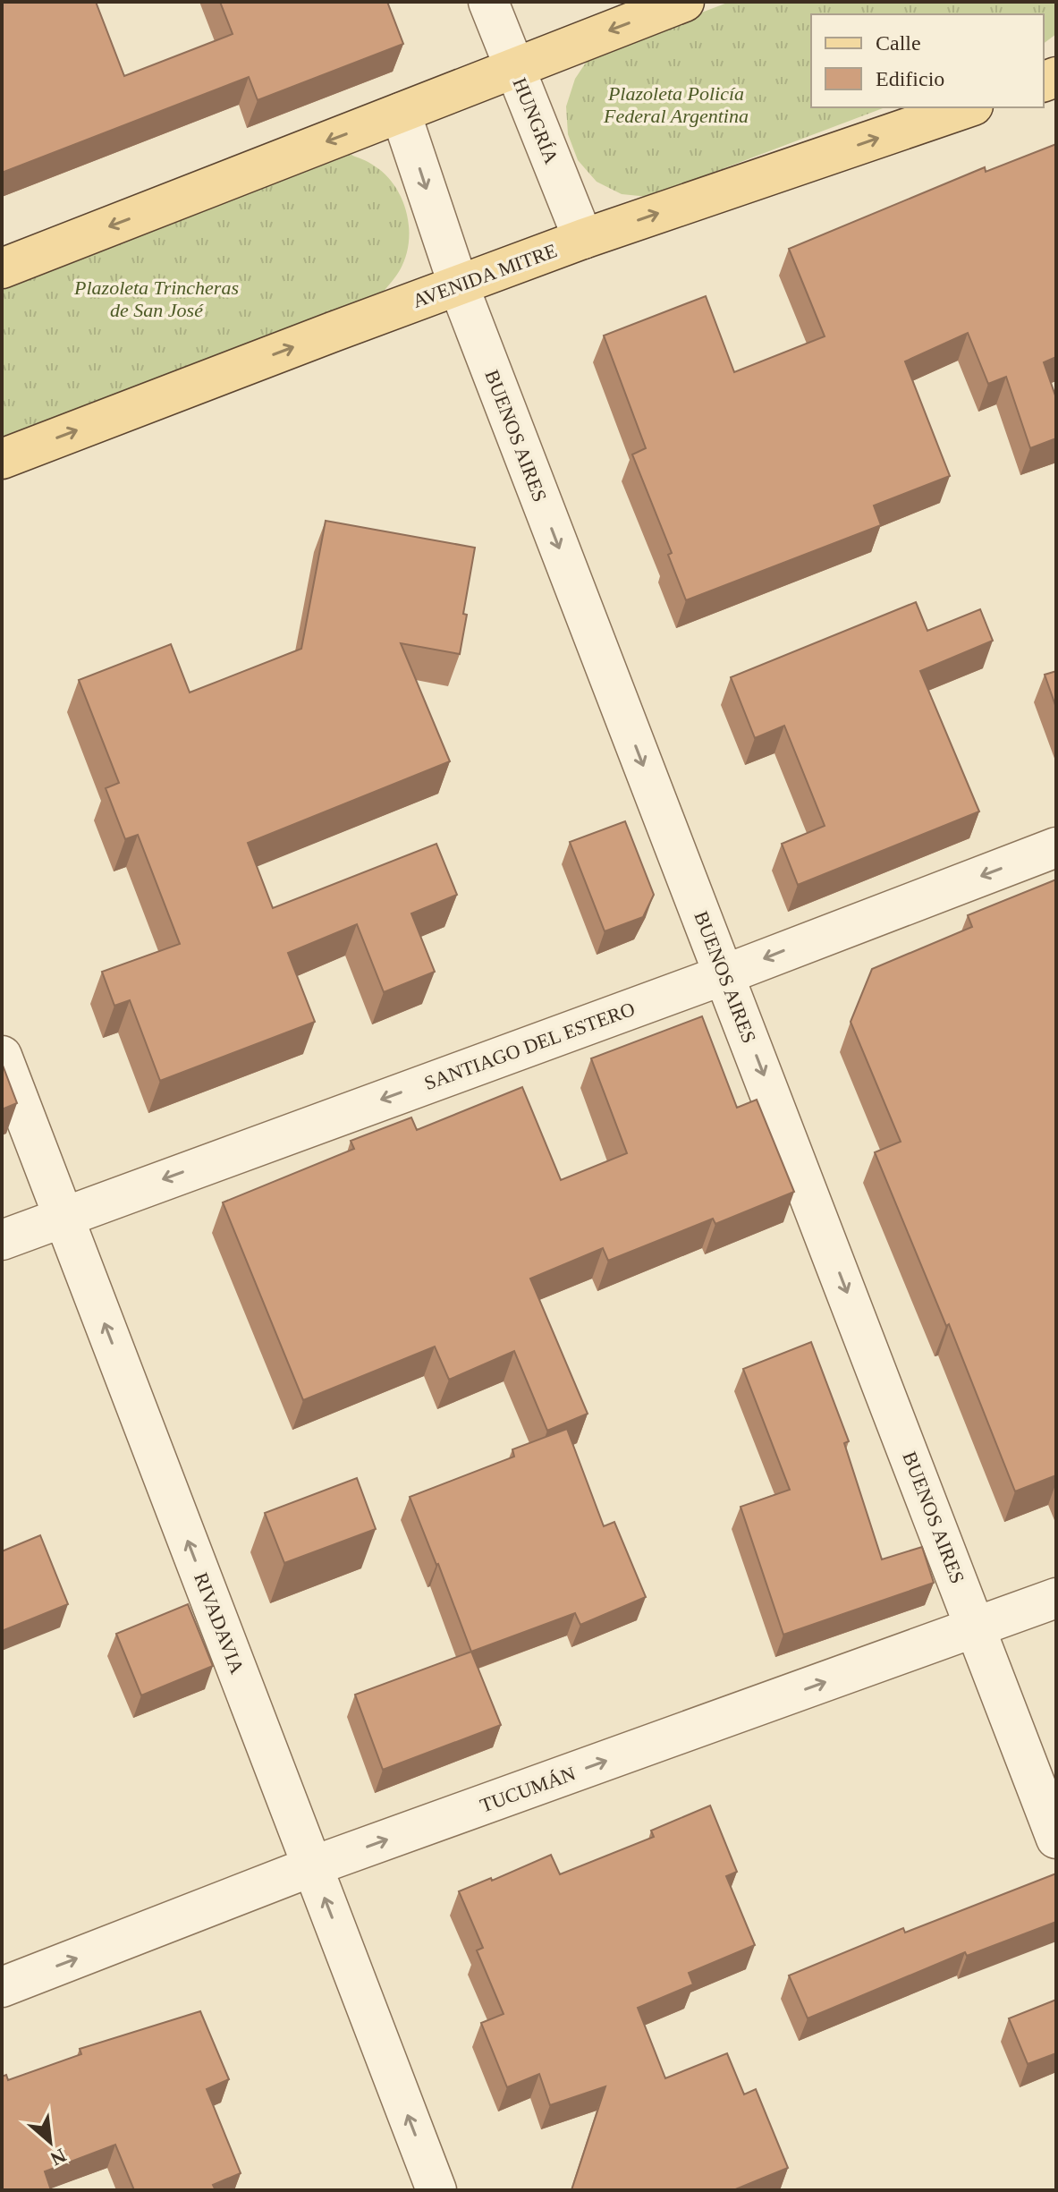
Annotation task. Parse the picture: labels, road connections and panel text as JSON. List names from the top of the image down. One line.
{"streets":{"main road":["AVENIDA MITRE"],"street":["HUNGRÍA","BUENOS AIRES","SANTIAGO DEL ESTERO","RIVADAVIA","TUCUMÁN"]},"crossings":[["HUNGRÍA","AVENIDA MITRE"],["AVENIDA MITRE","BUENOS AIRES"],["BUENOS AIRES","SANTIAGO DEL ESTERO"],["BUENOS AIRES","TUCUMÁN"],["SANTIAGO DEL ESTERO","RIVADAVIA"],["RIVADAVIA","TUCUMÁN"]],"one_way":["BUENOS AIRES","SANTIAGO DEL ESTERO","RIVADAVIA","TUCUMÁN"],"parks":["Plazoleta Policía Federal Argentina","Plazoleta Trincheras de San José"],"legend":["Calle","Edificio"],"north":"bottom right"}
